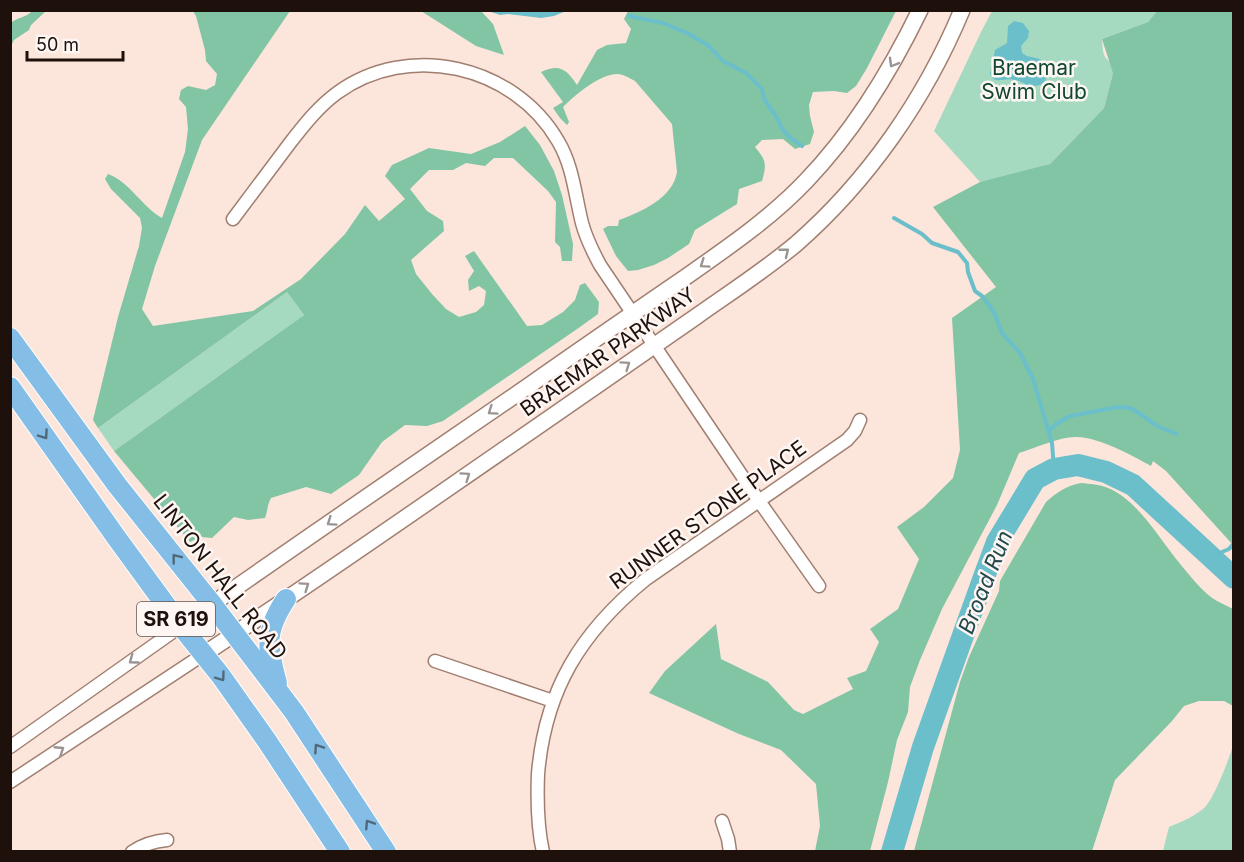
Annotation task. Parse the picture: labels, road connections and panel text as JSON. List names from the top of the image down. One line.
{"streets":{"main road":["LINTON HALL ROAD","SR 619"],"street":["BRAEMAR PARKWAY","RUNNER STONE PLACE"]},"crossings":[["BRAEMAR PARKWAY","LINTON HALL ROAD"],["BRAEMAR PARKWAY","SR 619"]],"water":["Broad Run"],"parks":["Braemar Swim Club"],"scale_bar":"50 m"}
